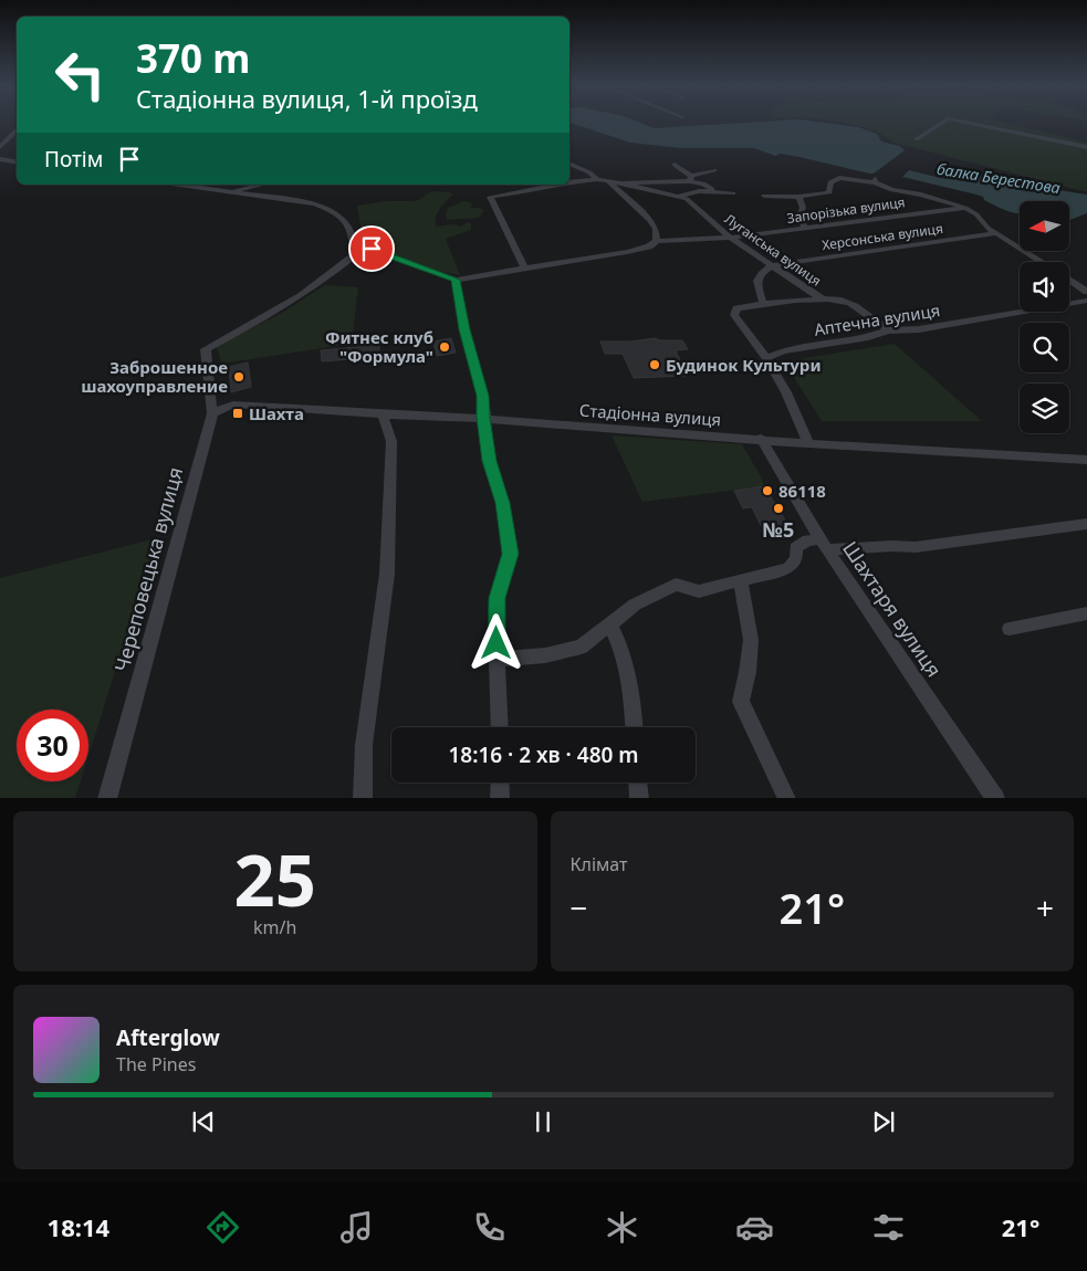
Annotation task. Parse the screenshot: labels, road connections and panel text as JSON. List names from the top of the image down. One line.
{"streets":{"street":["Запорізька вулиця","Херсонська вулиця","Луганська вулиця","Аптечна вулиця","Стадіонна вулиця","Череповецька вулиця","Шахтаря вулиця"]},"crossings":[["Запорізька вулиця","Луганська вулиця"],["Херсонська вулиця","Луганська вулиця"],["Стадіонна вулиця","Череповецька вулиця"],["Стадіонна вулиця","Шахтаря вулиця"]],"water":["балка Берестова"],"places":{"other":["Фитнес клуб \"Формула\"","Будинок Культури","Заброшенное шахоуправление","86118","№5"],"transit":["Шахта"]},"north":"left","page":{"turn":["370 m","Стадіонна вулиця, 1-й проїзд"],"then":"Потім","limit":"30","trip":"18:16 · 2 хв · 480 m","tile":[["25","km/h"],"Клімат"],"heat":["−","21°","+"],"song":["Afterglow","The Pines"],"tabs":["18:14","21°"]}}
